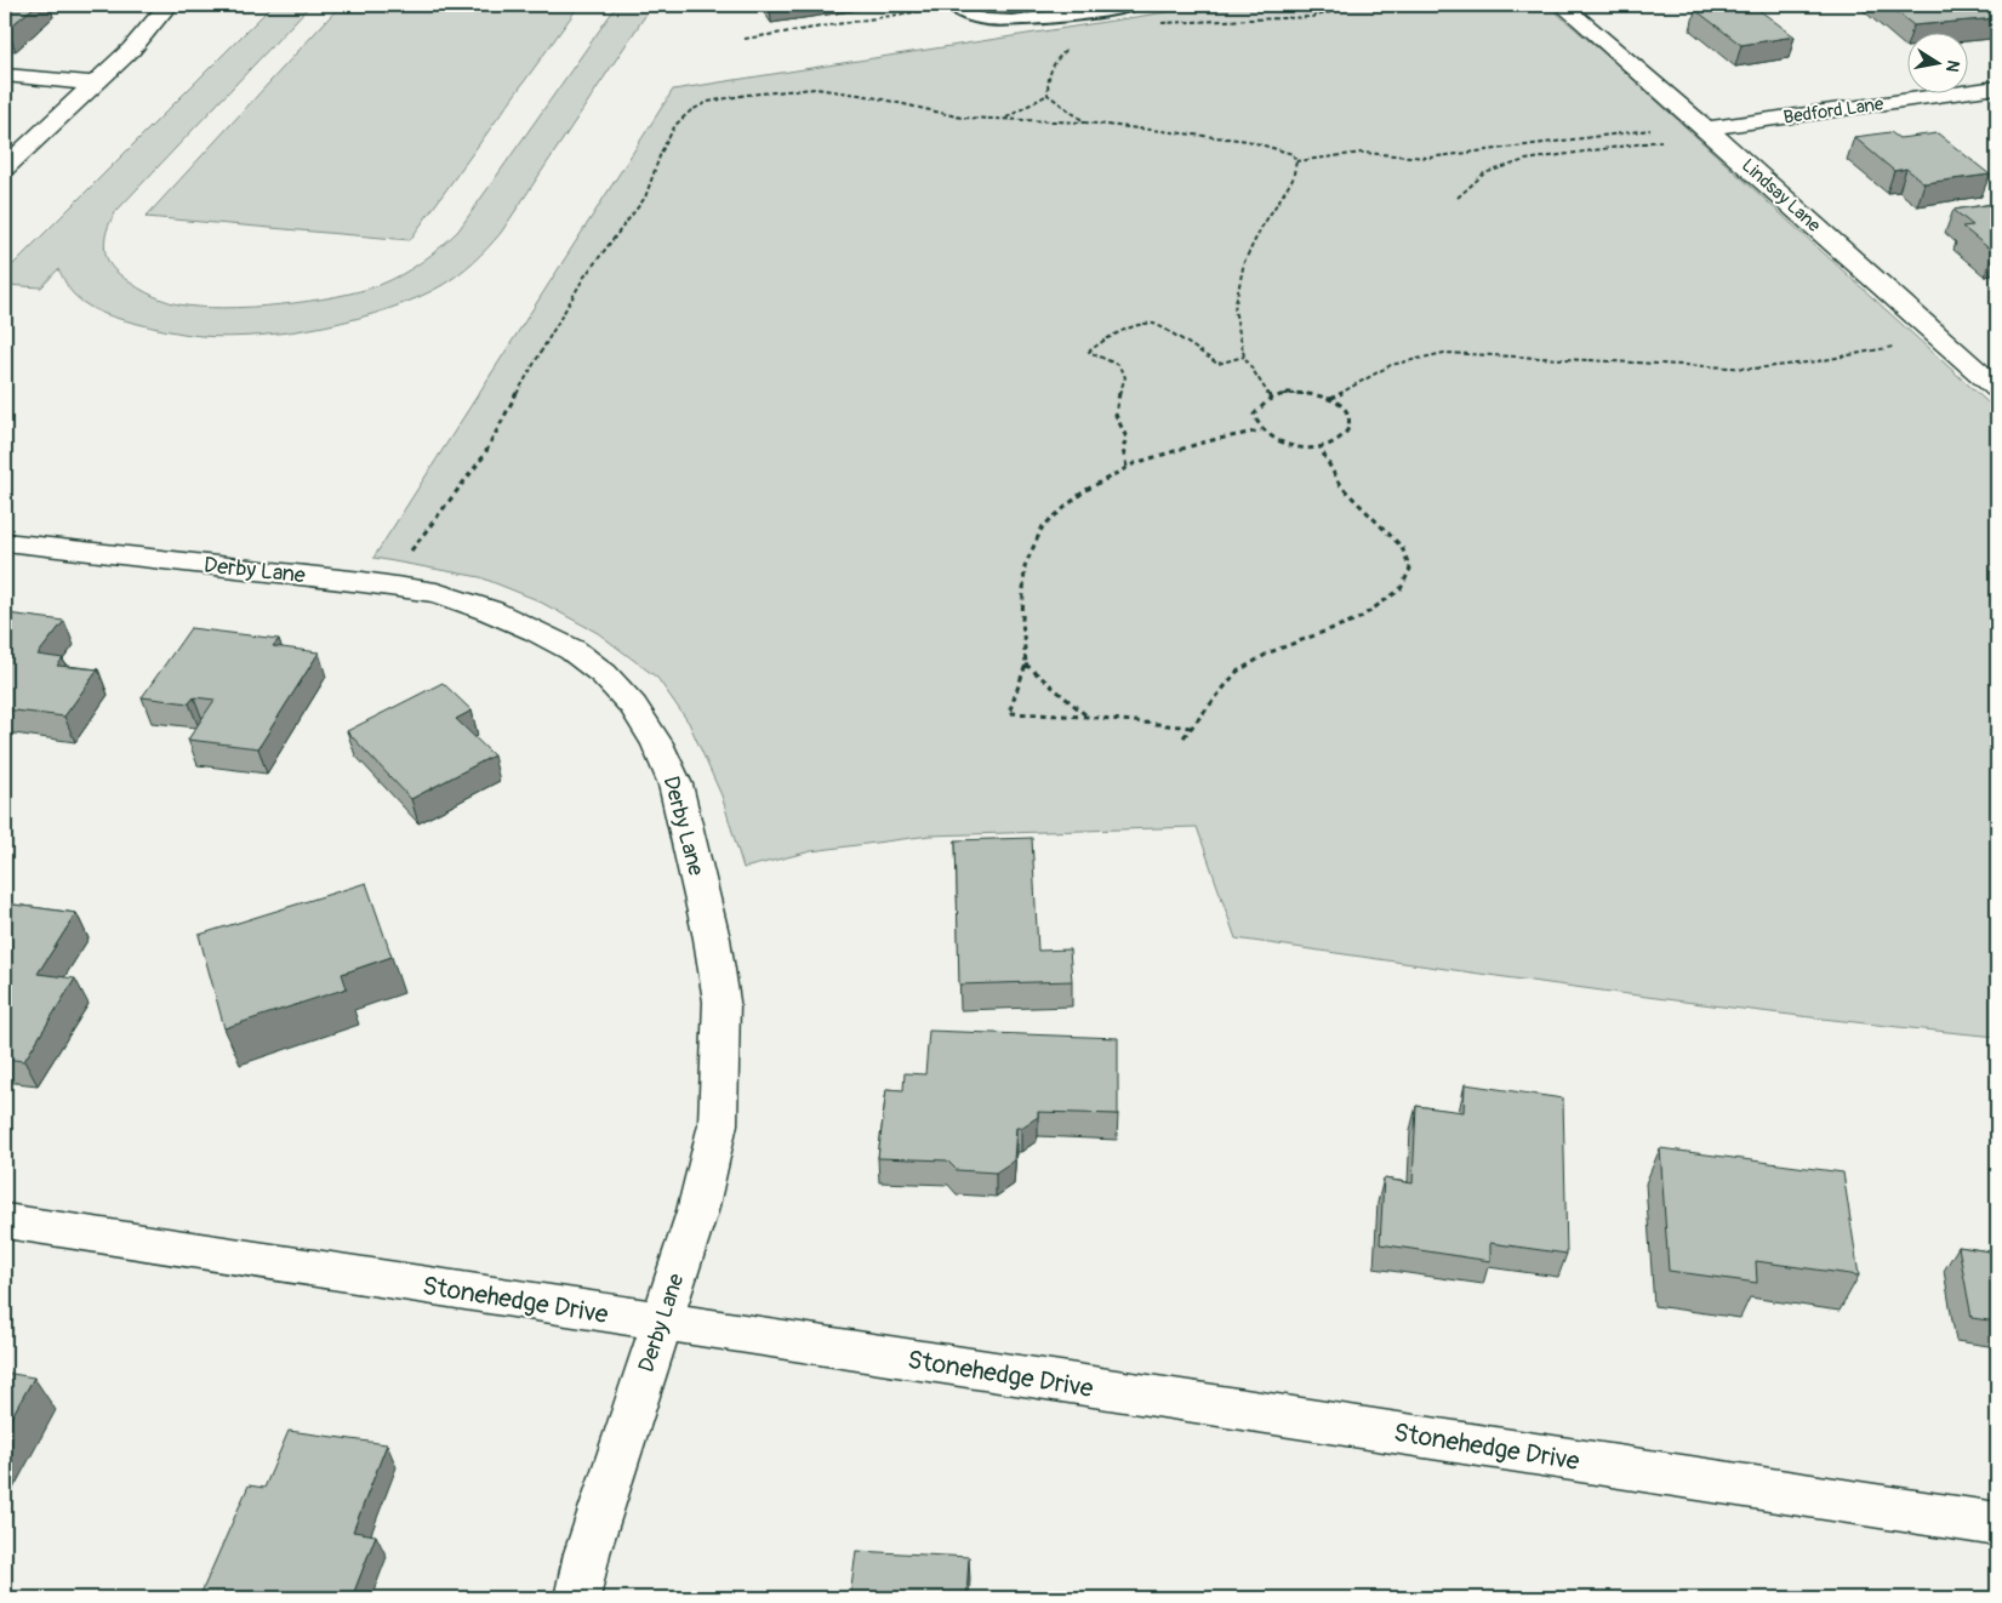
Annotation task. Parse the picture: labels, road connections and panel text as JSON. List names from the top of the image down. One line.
{"streets":{"street":["Bedford Lane","Lindsay Lane","Derby Lane","Stonehedge Drive"]},"crossings":[["Bedford Lane","Lindsay Lane"],["Derby Lane","Stonehedge Drive"]],"north":"right"}
